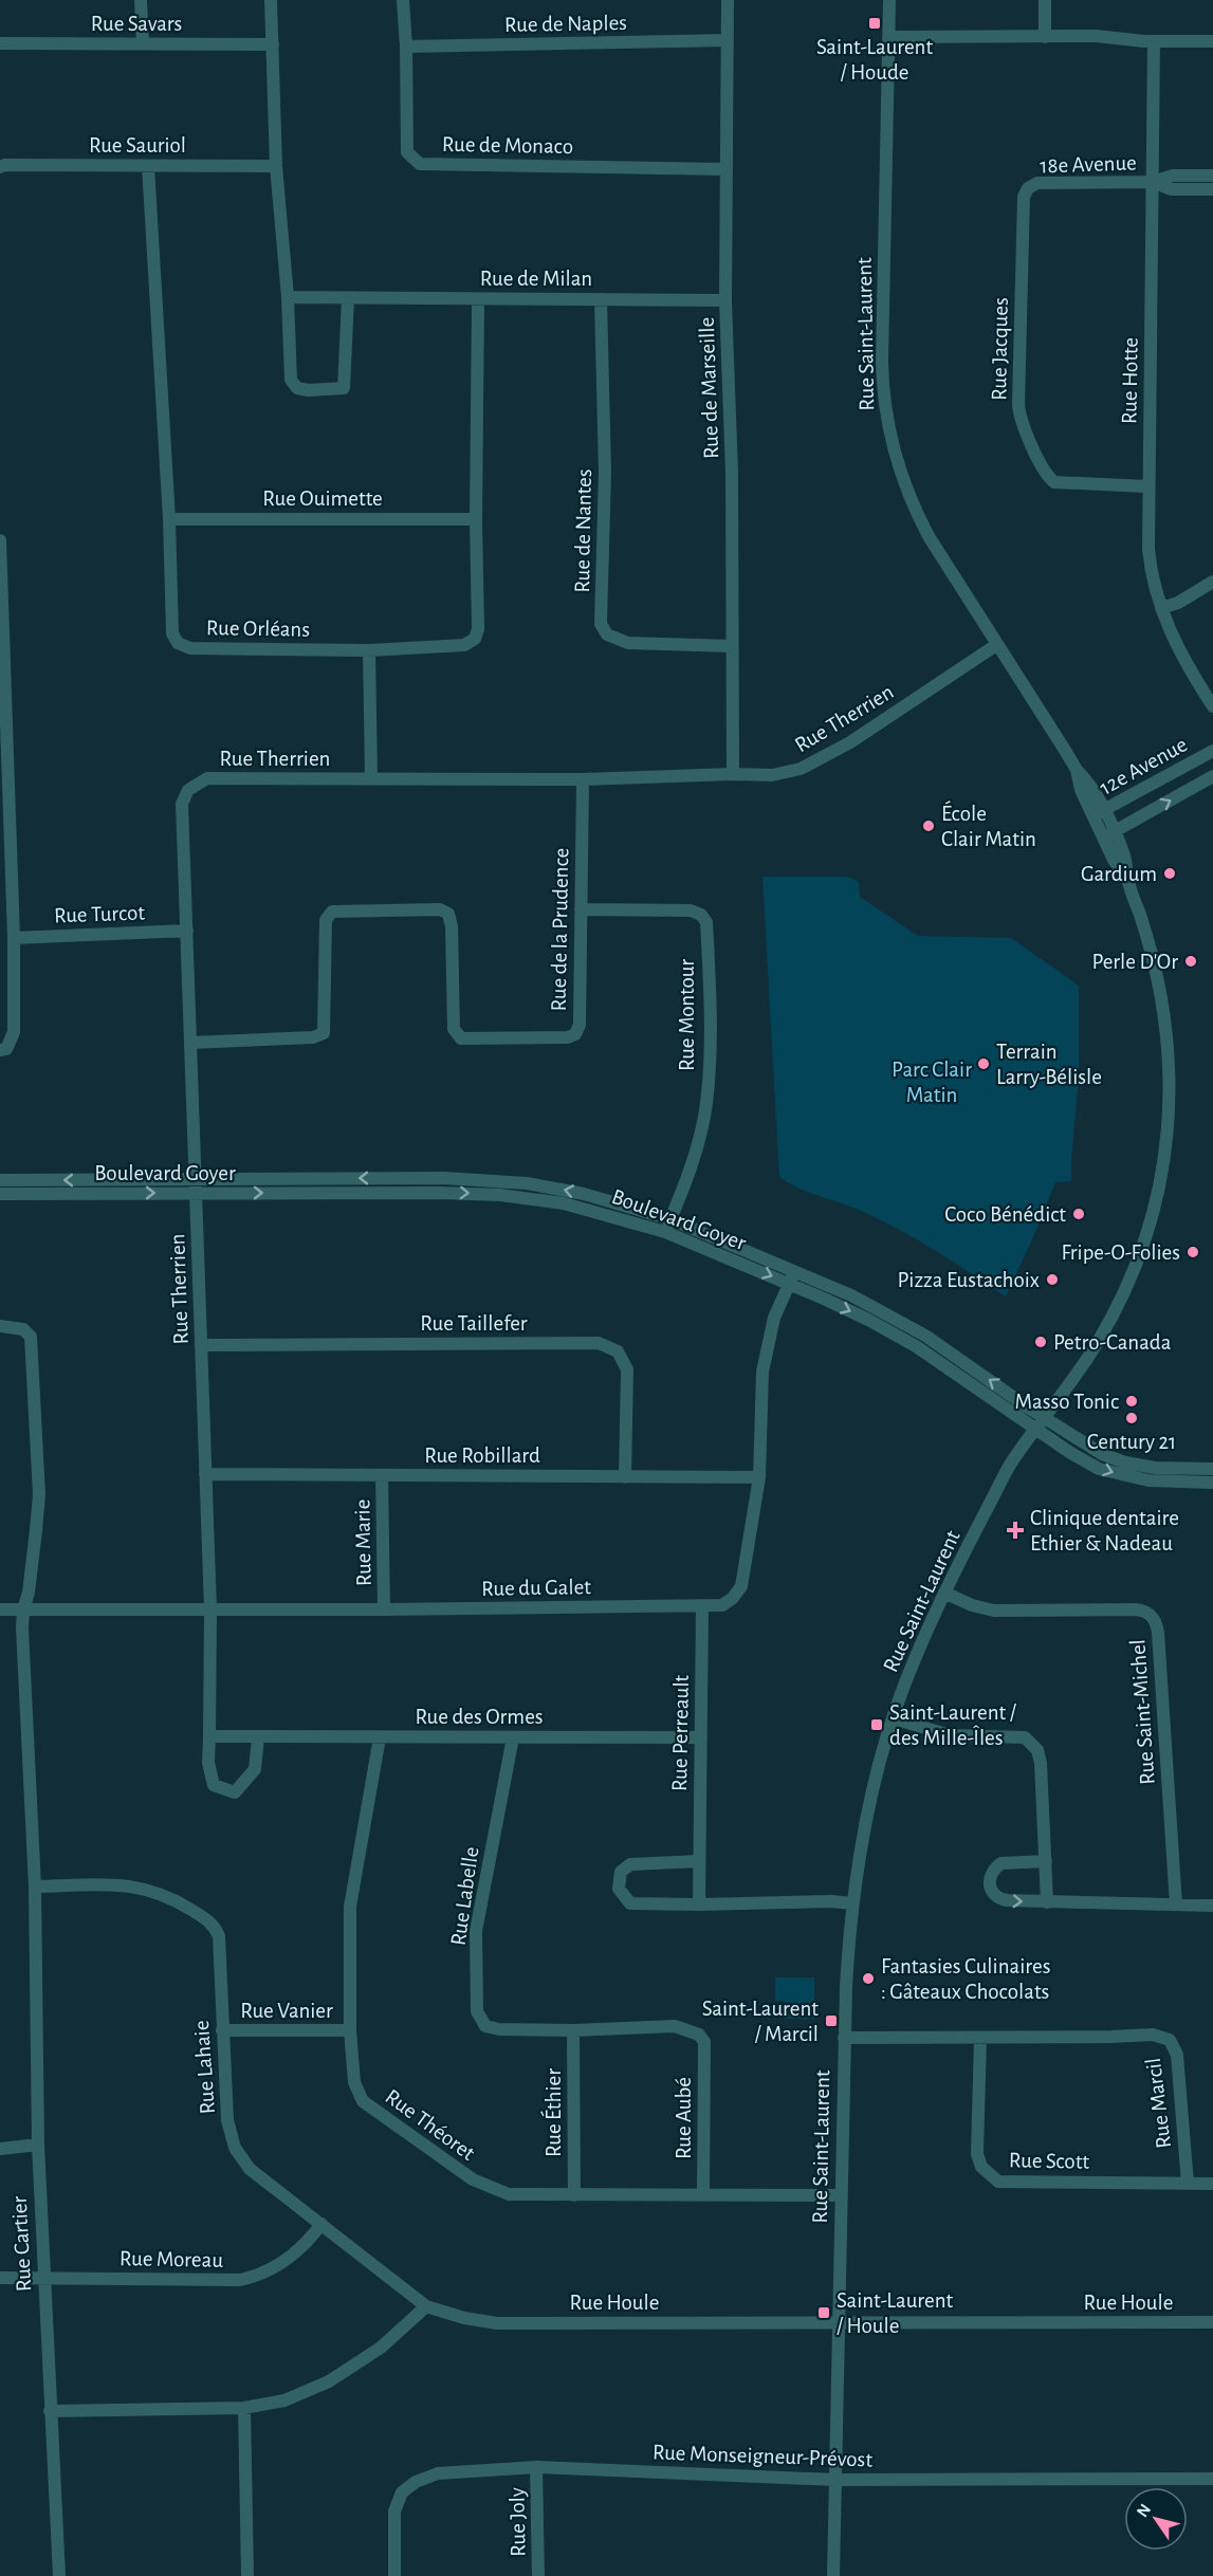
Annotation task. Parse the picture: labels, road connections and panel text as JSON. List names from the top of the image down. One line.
{"streets":{"street":["Rue Savars","Rue de Naples","Rue Sauriol","Rue de Monaco","18e Avenue","Rue de Milan","Rue Saint-Laurent","Rue Jacques","Rue Hotte","Rue de Marseille","Rue Ouimette","Rue de Nantes","Rue Orléans","Rue Therrien","12e Avenue","Rue Turcot","Rue de la Prudence","Rue Montour","Boulevard Goyer","Rue Taillefer","Rue Robillard","Rue Marie","Rue du Galet","Rue Saint-Michel","Rue des Ormes","Rue Perreault","Rue Labelle","Rue Vanier","Rue Lahaie","Rue Marcil","Rue Éthier","Rue Aubé","Rue Théoret","Rue Scott","Rue Cartier","Rue Moreau","Rue Houle","Rue Monseigneur-Prévost","Rue Joly"]},"crossings":[["Rue de Naples","Rue de Monaco"],["Rue de Naples","Rue de Marseille"],["Rue Sauriol","Rue Orléans"],["Rue de Monaco","Rue de Marseille"],["18e Avenue","Rue Jacques"],["18e Avenue","Rue Hotte"],["Rue de Milan","Rue de Marseille"],["Rue de Milan","Rue de Nantes"],["Rue de Milan","Rue Orléans"],["Rue Saint-Laurent","Rue Therrien"],["Rue Saint-Laurent","12e Avenue"],["Rue Saint-Laurent","Boulevard Goyer"],["Rue Saint-Laurent","Rue Saint-Michel"],["Rue Saint-Laurent","Rue Marcil"],["Rue Saint-Laurent","Rue Théoret"],["Rue Saint-Laurent","Rue Houle"],["Rue Saint-Laurent","Rue Monseigneur-Prévost"],["Rue Jacques","Rue Hotte"],["Rue de Marseille","Rue de Nantes"],["Rue de Marseille","Rue Therrien"],["Rue Ouimette","Rue Orléans"],["Rue Therrien","Rue Turcot"],["Rue Therrien","Rue de la Prudence"],["Rue Therrien","Boulevard Goyer"],["Rue Therrien","Rue Taillefer"],["Rue Therrien","Rue Robillard"],["Rue Therrien","Rue du Galet"],["Rue de la Prudence","Rue Montour"],["Rue Montour","Boulevard Goyer"],["Boulevard Goyer","Rue du Galet"],["Rue Taillefer","Rue Robillard"],["Rue Robillard","Rue Marie"],["Rue Robillard","Rue du Galet"],["Rue Marie","Rue du Galet"],["Rue du Galet","Rue Perreault"],["Rue du Galet","Rue Cartier"],["Rue des Ormes","Rue Perreault"],["Rue des Ormes","Rue Labelle"],["Rue des Ormes","Rue Théoret"],["Rue Labelle","Rue Éthier"],["Rue Labelle","Rue Aubé"],["Rue Vanier","Rue Lahaie"],["Rue Vanier","Rue Théoret"],["Rue Lahaie","Rue Cartier"],["Rue Lahaie","Rue Moreau"],["Rue Lahaie","Rue Houle"],["Rue Marcil","Rue Scott"],["Rue Éthier","Rue Théoret"],["Rue Aubé","Rue Théoret"],["Rue Cartier","Rue Moreau"],["Rue Monseigneur-Prévost","Rue Joly"]],"parks":["Parc Clair Matin"],"places":{"transit":["Saint-Laurent / Houde","Saint-Laurent / des Mille-Îles","Saint-Laurent / Marcil","Saint-Laurent / Houle"],"other":["École Clair Matin","Gardium","Perle D'Or","Terrain Larry-Bélisle","Coco Bénédict","Fripe-O-Folies","Pizza Eustachoix","Petro-Canada","Masso Tonic","Century 21","Fantasies Culinaires : Gâteaux Chocolats"],"health":["Clinique dentaire Ethier & Nadeau"]},"north":"top left"}
